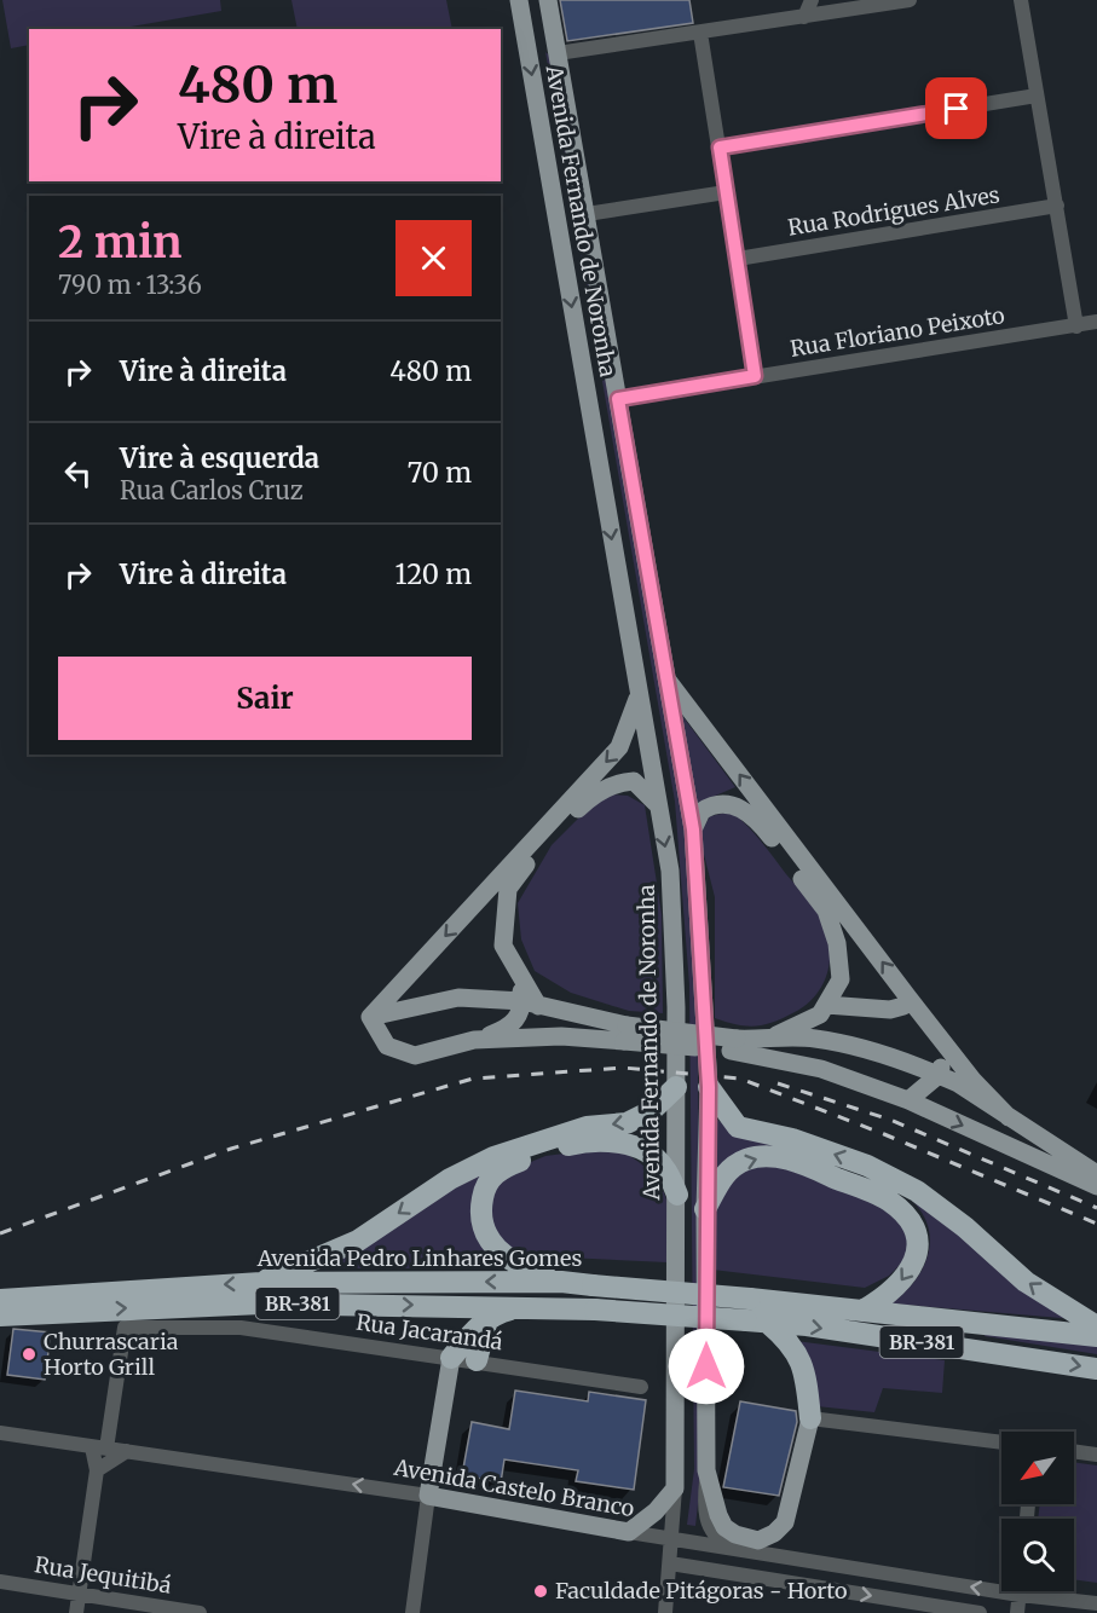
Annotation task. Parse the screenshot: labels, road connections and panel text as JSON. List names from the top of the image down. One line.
{"streets":{"highway":["Avenida Pedro Linhares Gomes","BR-381"],"main road":["Avenida Fernando de Noronha","Avenida Castelo Branco"],"street":["Rua Rodrigues Alves","Rua Floriano Peixoto","Rua Jacarandá","Rua Jequitibá"]},"crossings":[["Avenida Fernando de Noronha","Rua Floriano Peixoto"],["Rua Jacarandá","Avenida Castelo Branco"]],"places":["Churrascaria Horto Grill","Faculdade Pitágoras - Horto"],"north":"bottom left","page":{"turn":["480 m","Vire à direita"],"heading":["2 min","790 m · 13:36"],"list":[{"name":"Vire à direita","value":"480 m"},{"name":"Vire à esquerda","note":"Rua Carlos Cruz","value":"70 m"},{"name":"Vire à direita","value":"120 m"}],"buttons":"Sair"}}
